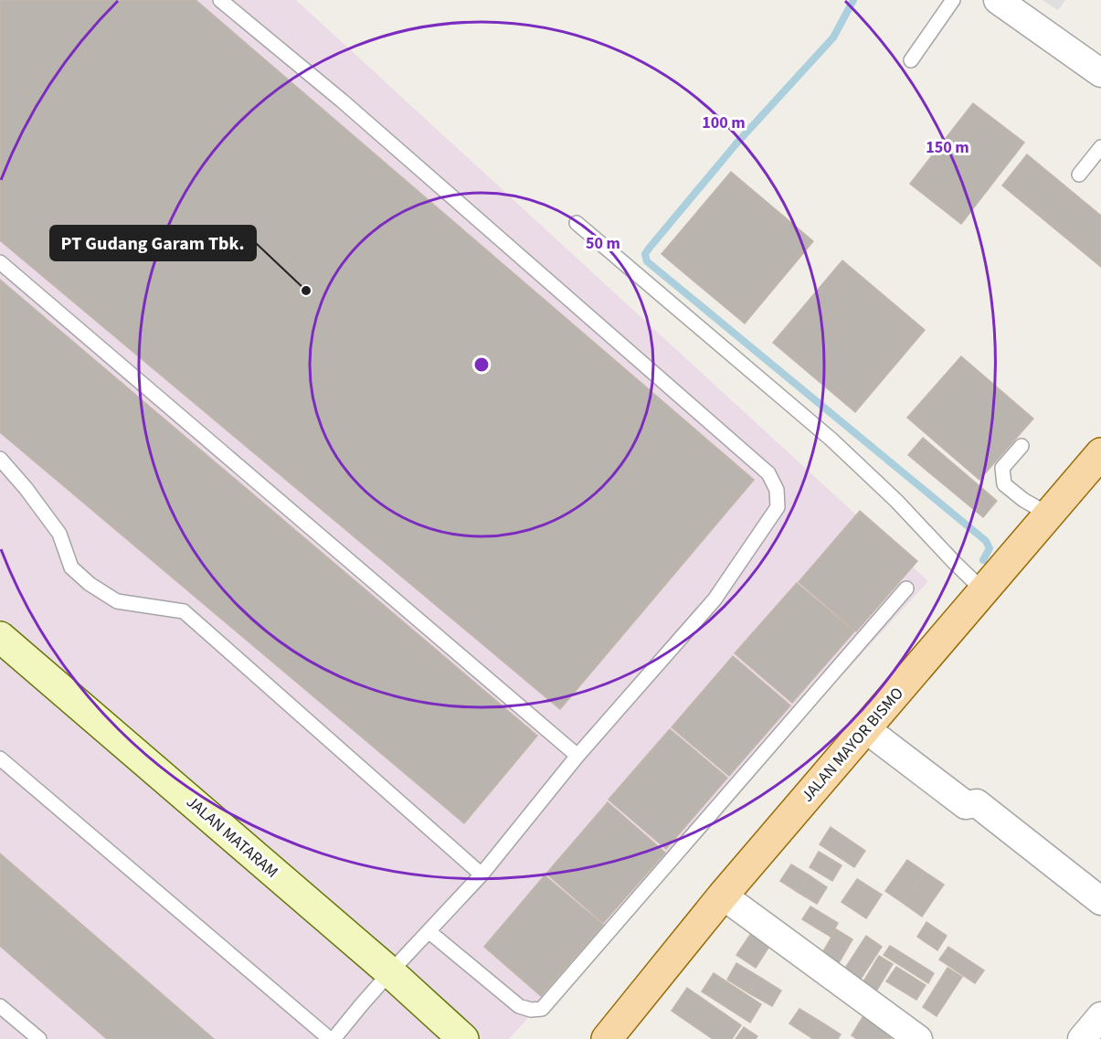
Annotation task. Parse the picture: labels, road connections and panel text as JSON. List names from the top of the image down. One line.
{"streets":{"main road":["JALAN MAYOR BISMO","JALAN MATARAM"]},"places":["PT Gudang Garam Tbk."],"rings":["100 m","150 m","50 m"]}
